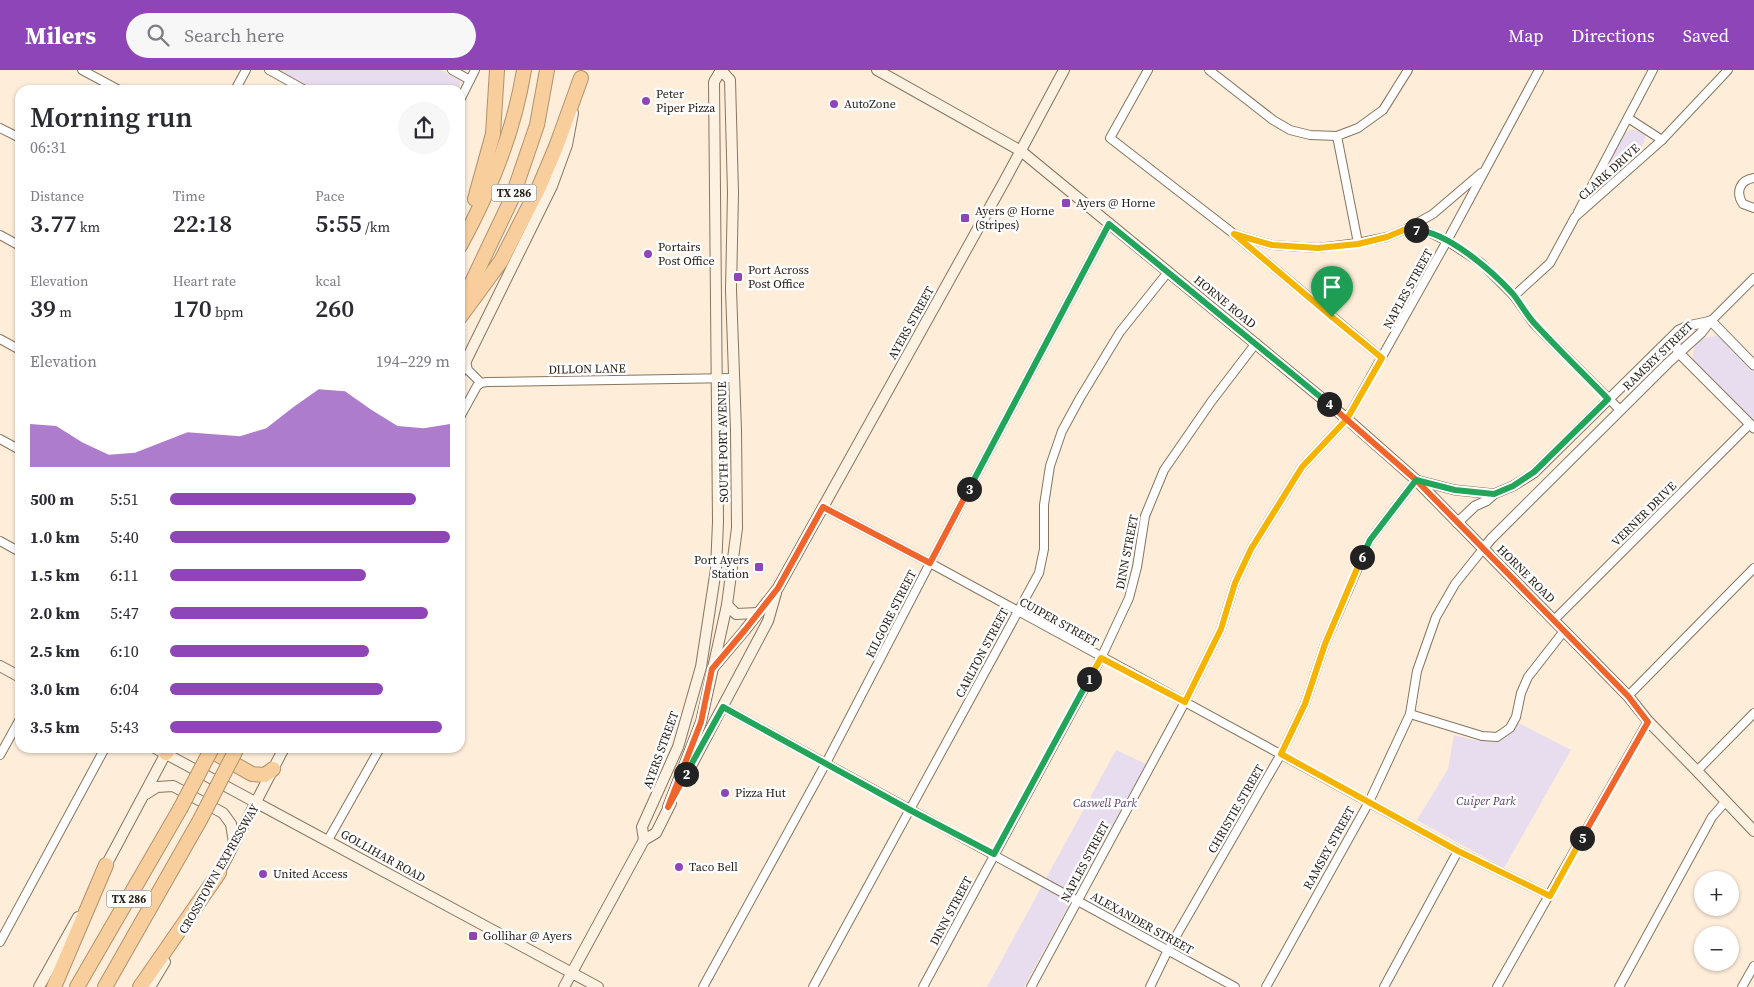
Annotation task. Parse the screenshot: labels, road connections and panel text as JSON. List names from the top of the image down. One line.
{"streets":{"highway":["TX 286"],"main road":["HORNE ROAD","AYERS STREET","SOUTH PORT AVENUE","GOLLIHAR ROAD","CROSSTOWN EXPRESSWAY"],"street":["CLARK DRIVE","NAPLES STREET","RAMSEY STREET","DILLON LANE","VERNER DRIVE","DINN STREET","KILGORE STREET","CUIPER STREET","CARLTON STREET","CHRISTIE STREET","ALEXANDER STREET"]},"crossings":[["NAPLES STREET","HORNE ROAD"],["NAPLES STREET","CUIPER STREET"],["NAPLES STREET","ALEXANDER STREET"],["HORNE ROAD","AYERS STREET"],["HORNE ROAD","RAMSEY STREET"],["HORNE ROAD","VERNER DRIVE"],["HORNE ROAD","DINN STREET"],["HORNE ROAD","KILGORE STREET"],["HORNE ROAD","CARLTON STREET"],["HORNE ROAD","CHRISTIE STREET"],["AYERS STREET","SOUTH PORT AVENUE"],["AYERS STREET","CUIPER STREET"],["AYERS STREET","GOLLIHAR ROAD"],["AYERS STREET","ALEXANDER STREET"],["RAMSEY STREET","CUIPER STREET"],["DILLON LANE","SOUTH PORT AVENUE"],["DINN STREET","CUIPER STREET"],["DINN STREET","ALEXANDER STREET"],["KILGORE STREET","CUIPER STREET"],["KILGORE STREET","ALEXANDER STREET"],["CUIPER STREET","CARLTON STREET"],["CUIPER STREET","CHRISTIE STREET"],["CARLTON STREET","ALEXANDER STREET"],["CHRISTIE STREET","ALEXANDER STREET"],["GOLLIHAR ROAD","CROSSTOWN EXPRESSWAY"]],"parks":["Cuiper Park","Caswell Park"],"places":{"other":["Peter Piper Pizza","AutoZone","Portairs Post Office","Pizza Hut","Taco Bell","United Access"],"transit":["Ayers @ Horne","Ayers @ Horne (Stripes)","Port Across Post Office","Port Ayers Station","Gollihar @ Ayers"]},"page":{"header":"Milers","search":"Search here","nav":["Map","Directions","Saved"],"heading":["Morning run","06:31"],"stats":[["Distance","3.77 km"],["Time","22:18"],["Pace","5:55 /km"],["Elevation","39 m"],["Heart rate","170 bpm"],["kcal","260"]],"pins":["7","4","3","6","1","2","5"],"chart":["Elevation","194–229 m"],"list":[{"name":"500 m","note":"5:51"},{"name":"1.0 km","note":"5:40"},{"name":"1.5 km","note":"6:11"},{"name":"2.0 km","note":"5:47"},{"name":"2.5 km","note":"6:10"},{"name":"3.0 km","note":"6:04"},{"name":"3.5 km","note":"5:43"}],"map_buttons":["+","−"]}}
